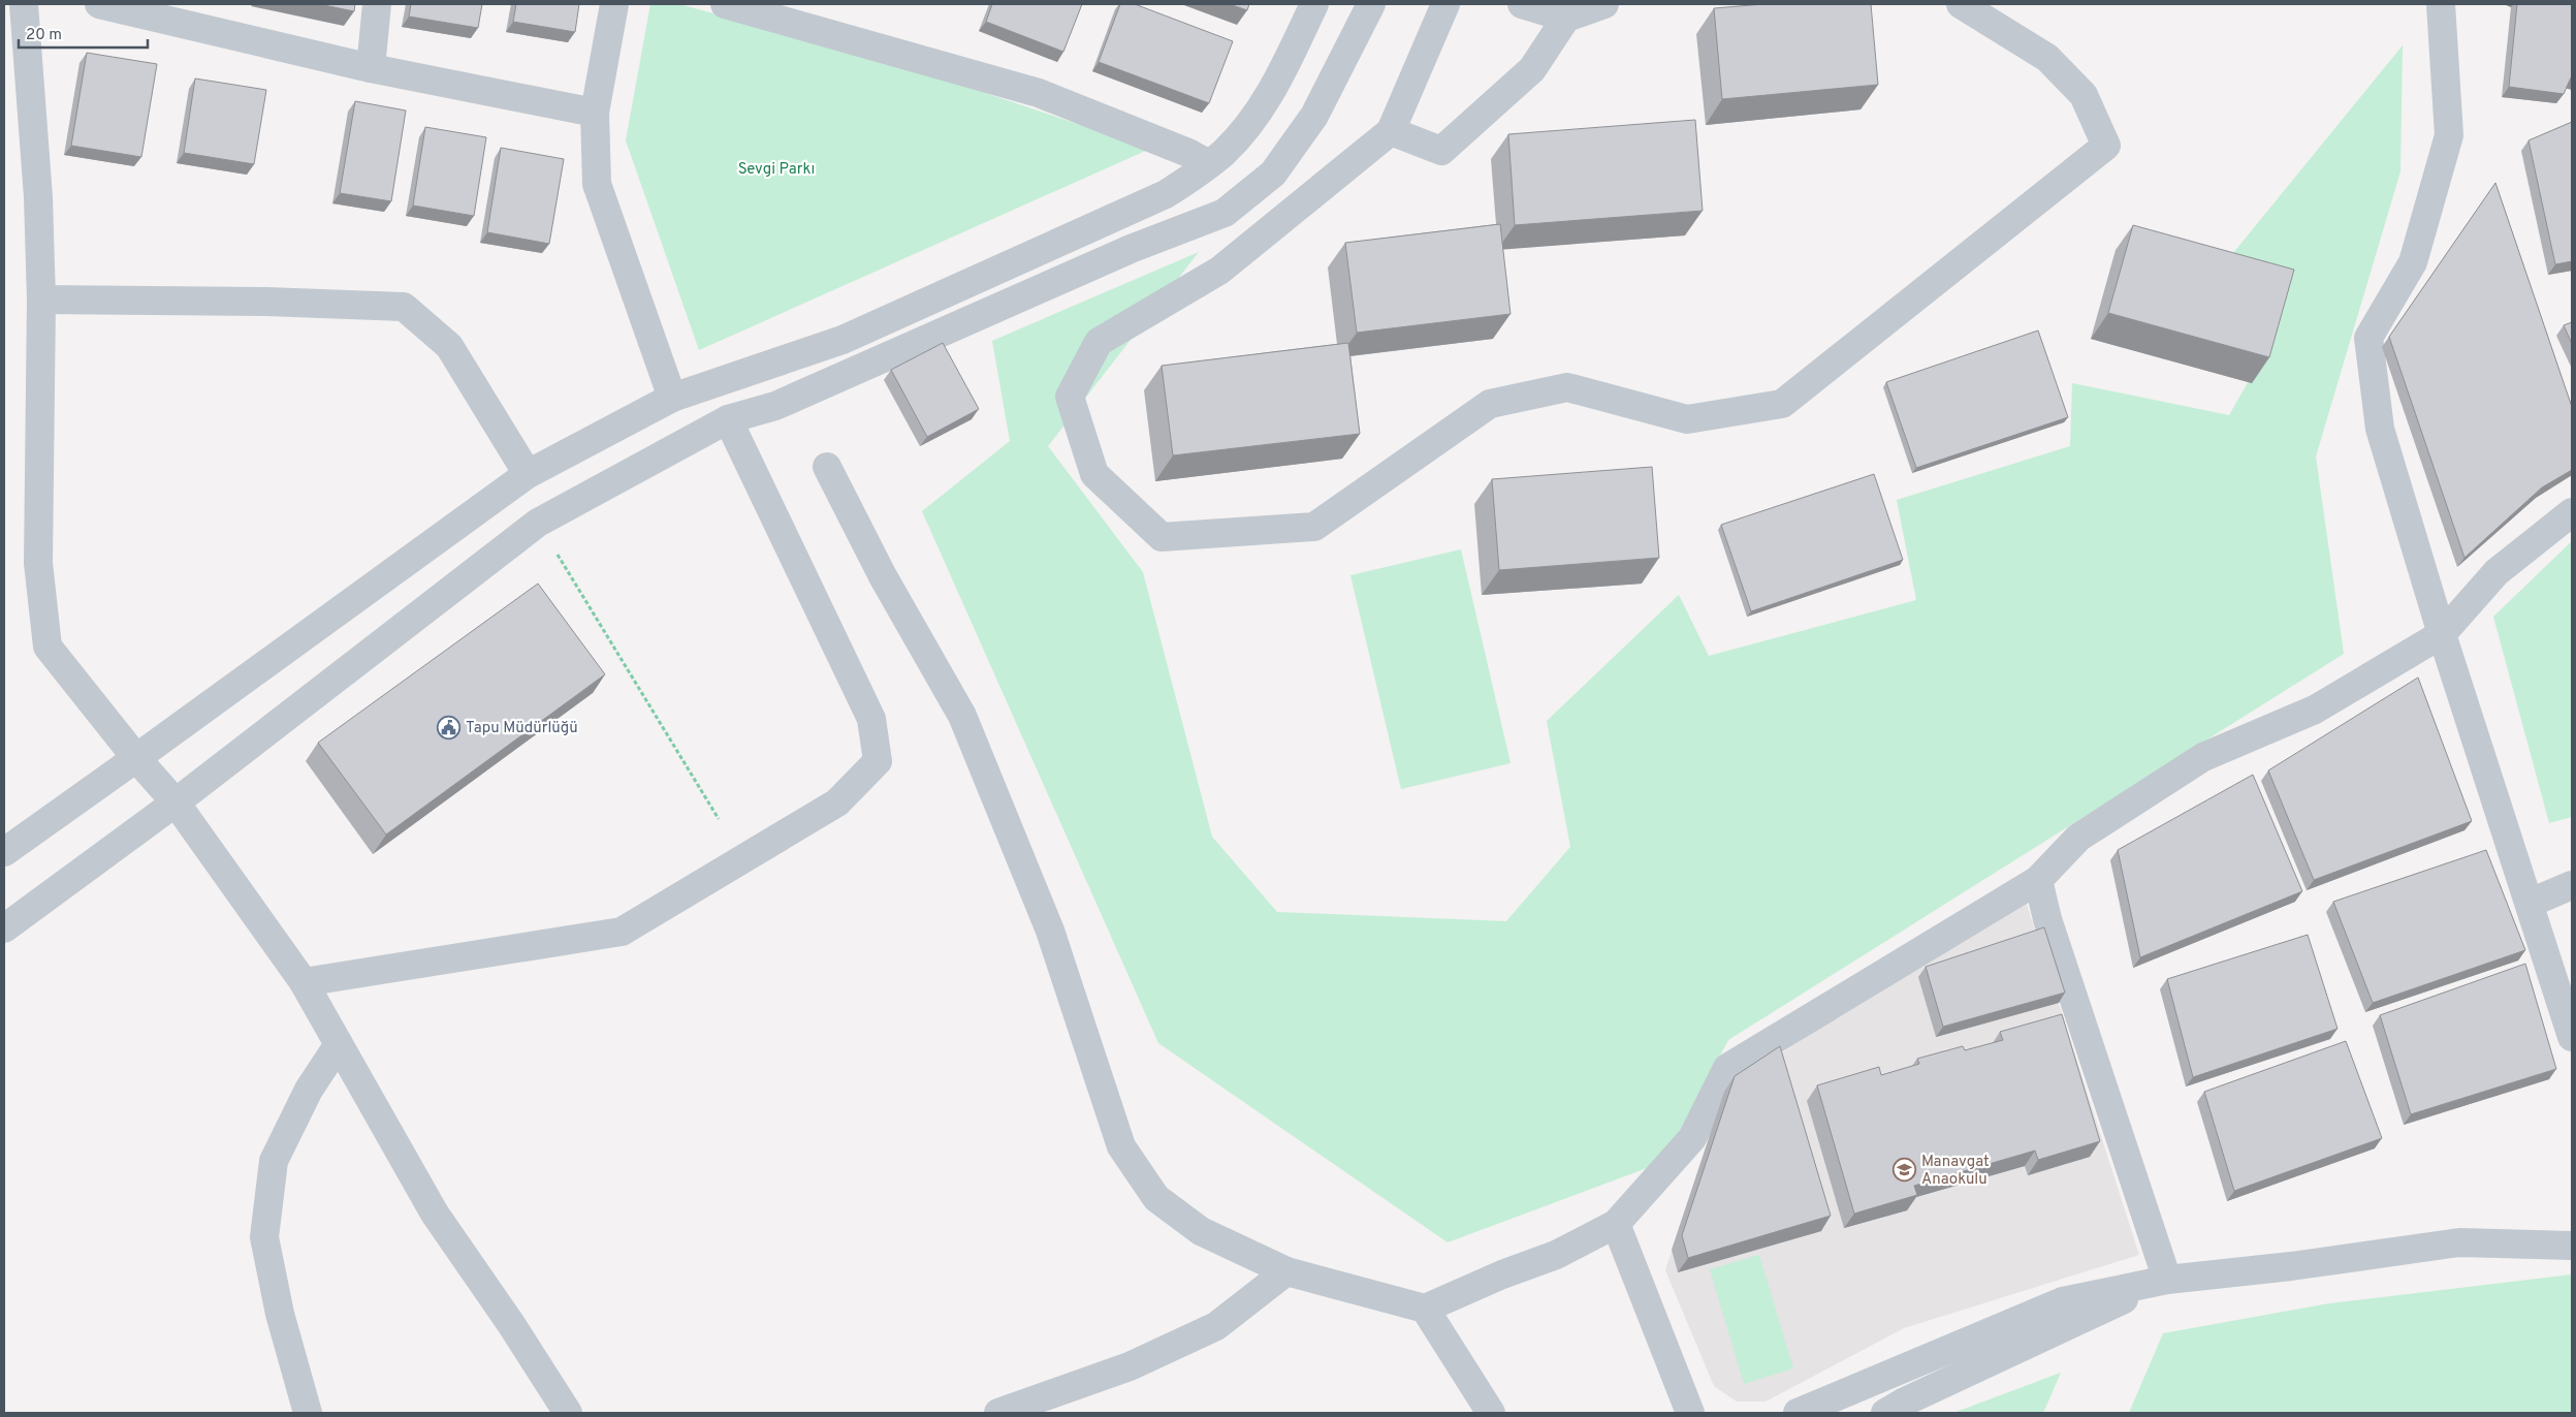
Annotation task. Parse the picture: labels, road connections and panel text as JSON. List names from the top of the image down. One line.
{"parks":["Sevgi Parkı"],"places":{"public building":["Tapu Müdürlüğü"],"school or university":["Manavgat Anaokulu"]},"scale_bar":"20 m"}
